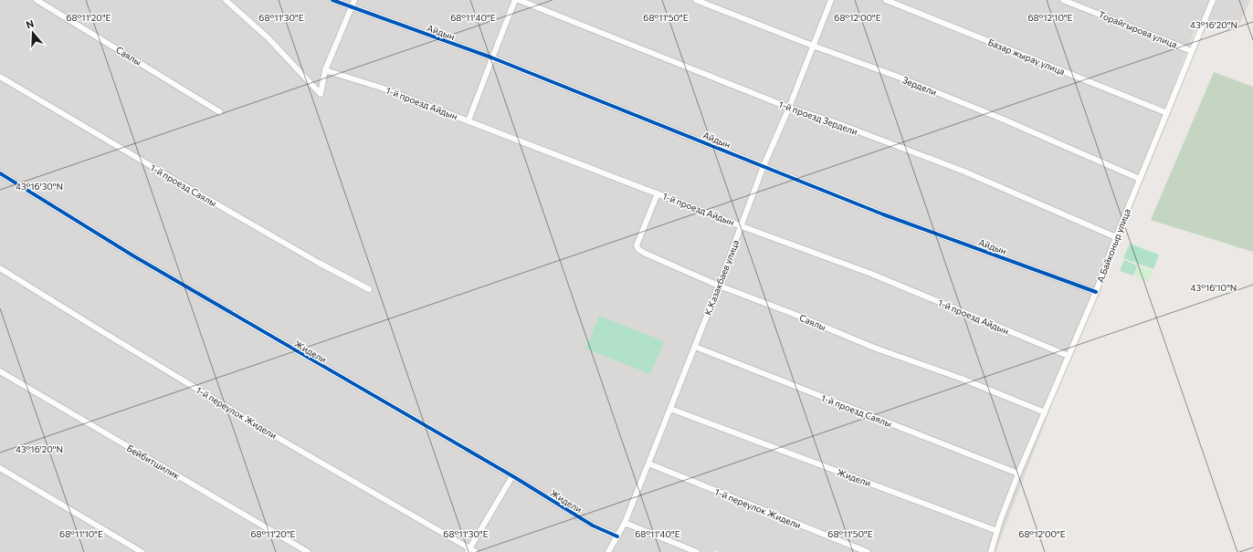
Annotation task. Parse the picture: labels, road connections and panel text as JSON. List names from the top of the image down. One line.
{"streets":{"street":["Торайгырова улица","Айдын","Саялы","Базар жырау улица","Зердели","1-й проезд Айдын","1-й проезд Зердели","1-й проезд Саялы","А.Байконыр улица","К.Казакбаев улица","Жидели","1-й переулок Жидели","Бейбитшилик"]},"crossings":[["Торайгырова улица","А.Байконыр улица"],["Айдын","А.Байконыр улица"],["Айдын","К.Казакбаев улица"],["Саялы","1-й проезд Айдын"],["Саялы","А.Байконыр улица"],["Саялы","К.Казакбаев улица"],["Базар жырау улица","А.Байконыр улица"],["Зердели","А.Байконыр улица"],["Зердели","К.Казакбаев улица"],["1-й проезд Айдын","А.Байконыр улица"],["1-й проезд Айдын","К.Казакбаев улица"],["1-й проезд Зердели","А.Байконыр улица"],["1-й проезд Зердели","К.Казакбаев улица"],["1-й проезд Саялы","А.Байконыр улица"],["1-й проезд Саялы","К.Казакбаев улица"],["А.Байконыр улица","Жидели"],["К.Казакбаев улица","Жидели"],["К.Казакбаев улица","1-й переулок Жидели"]],"north":"top","coordinates":["68°11'20\"E","68°11'30\"E","68°11'40\"E","68°11'50\"E","68°12'00\"E","68°12'10\"E","43°16'20\"N","43°16'30\"N","43°16'10\"N","68°11'10\"E"]}
